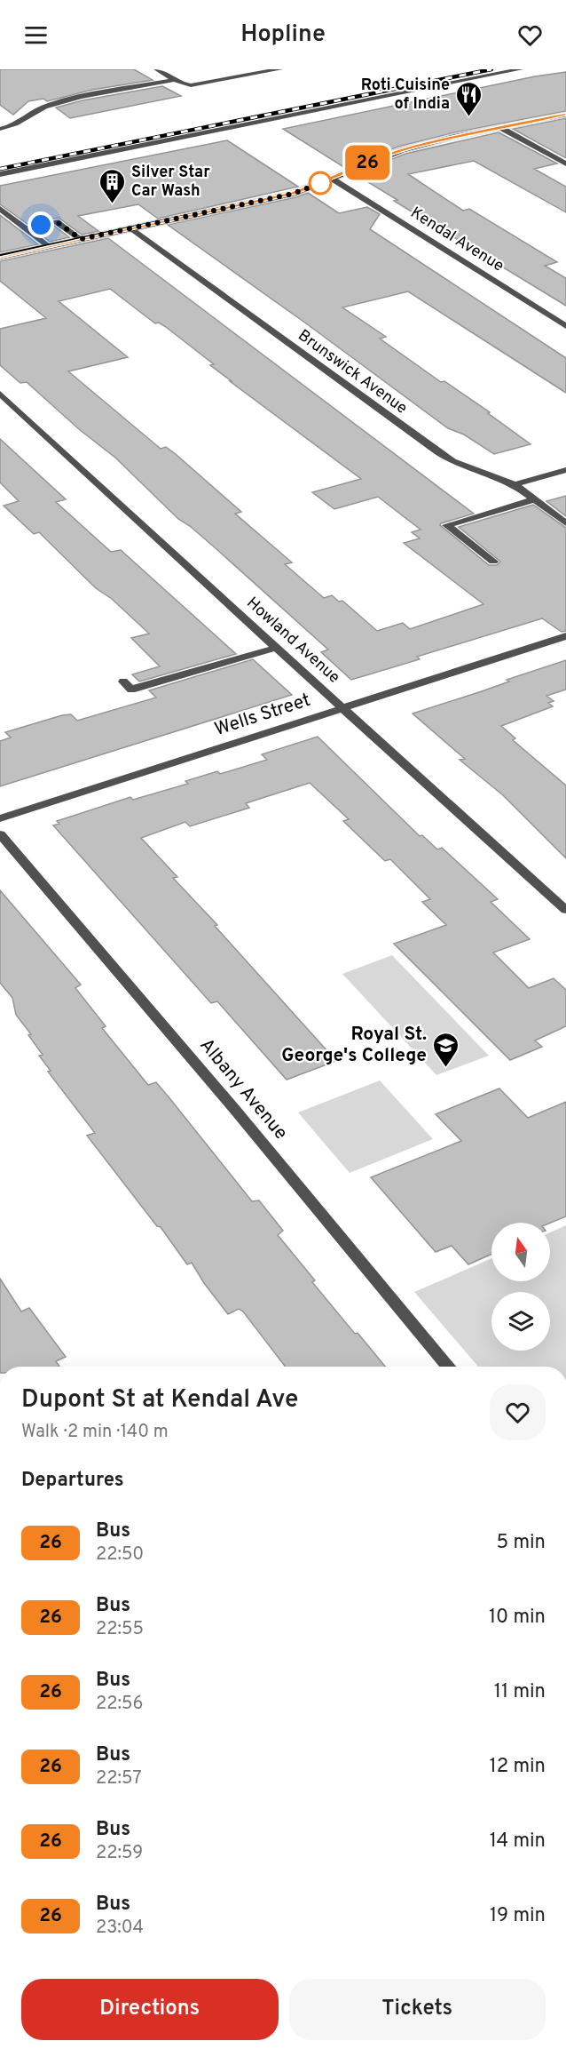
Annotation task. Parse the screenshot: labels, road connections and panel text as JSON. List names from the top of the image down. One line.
{"streets":{"street":["Kendal Avenue","Brunswick Avenue","Howland Avenue","Wells Street","Albany Avenue"]},"crossings":[["Howland Avenue","Wells Street"]],"places":{"restaurant":["Roti Cuisine of India"],"building":["Silver Star Car Wash"],"school or university":["Royal St. George's College"]},"lines":["bus line 26"],"north":"top","page":{"header":"Hopline","on_map":"26","heading":[["Dupont St at Kendal Ave","Walk · 2 min · 140 m"],"Departures"],"list":[{"mark":"26","name":"Bus","note":"22:50","value":"5 min"},{"mark":"26","name":"Bus","note":"22:55","value":"10 min"},{"mark":"26","name":"Bus","note":"22:56","value":"11 min"},{"mark":"26","name":"Bus","note":"22:57","value":"12 min"},{"mark":"26","name":"Bus","note":"22:59","value":"14 min"},{"mark":"26","name":"Bus","note":"23:04","value":"19 min"}],"buttons":["Directions","Tickets"]}}
